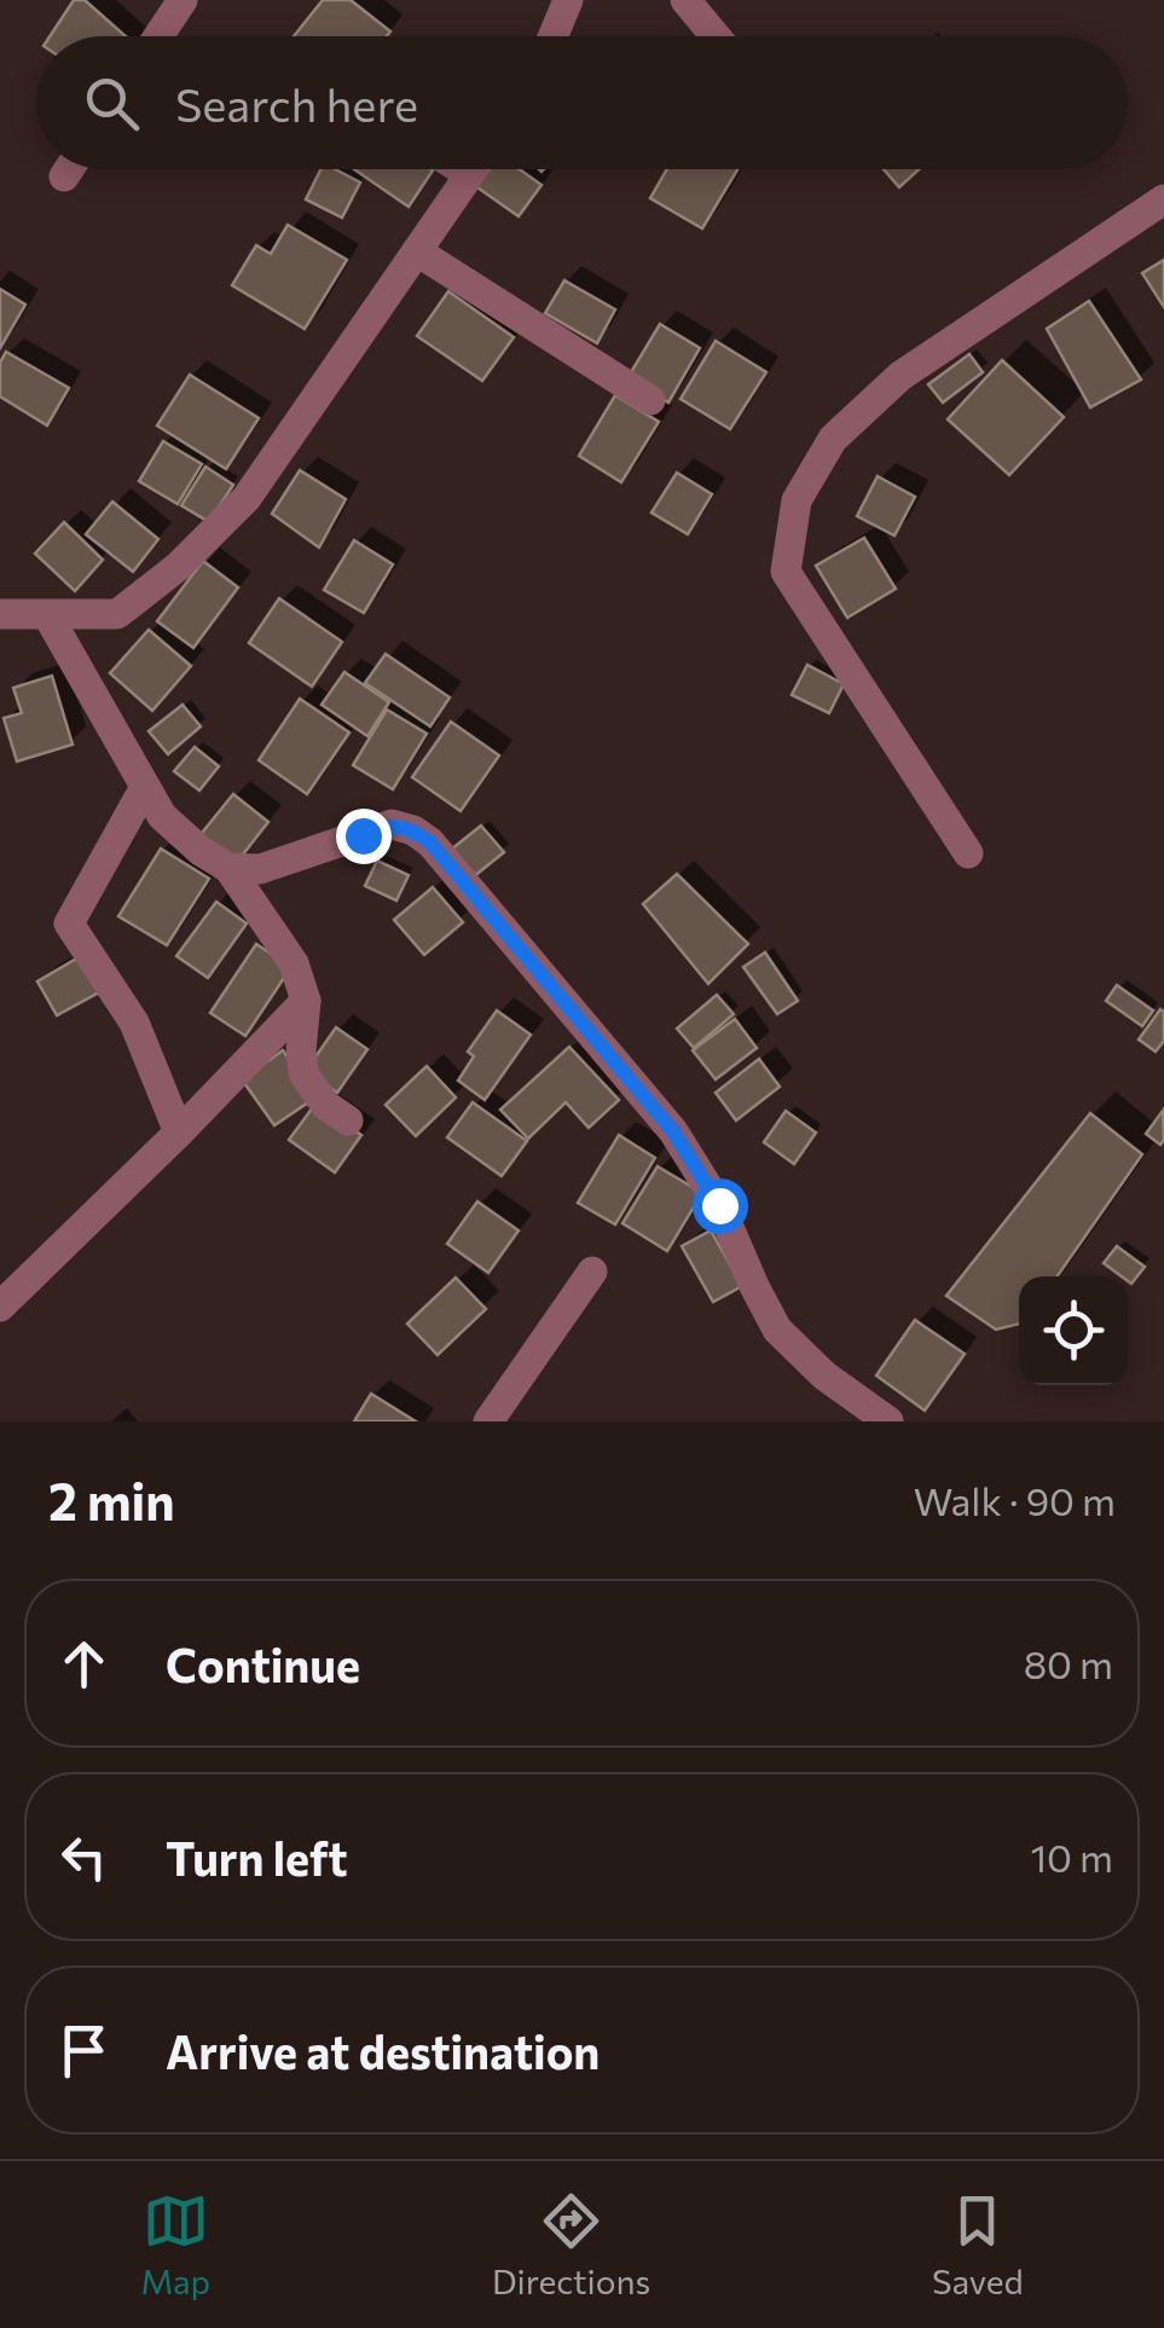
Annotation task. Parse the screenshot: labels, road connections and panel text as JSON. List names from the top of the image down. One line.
{"page":{"search":"Search here","heading":["2 min","Walk · 90 m"],"list":[["Continue","80 m"],["Turn left","10 m"],"Arrive at destination"],"nav":["Map","Directions","Saved"]}}
